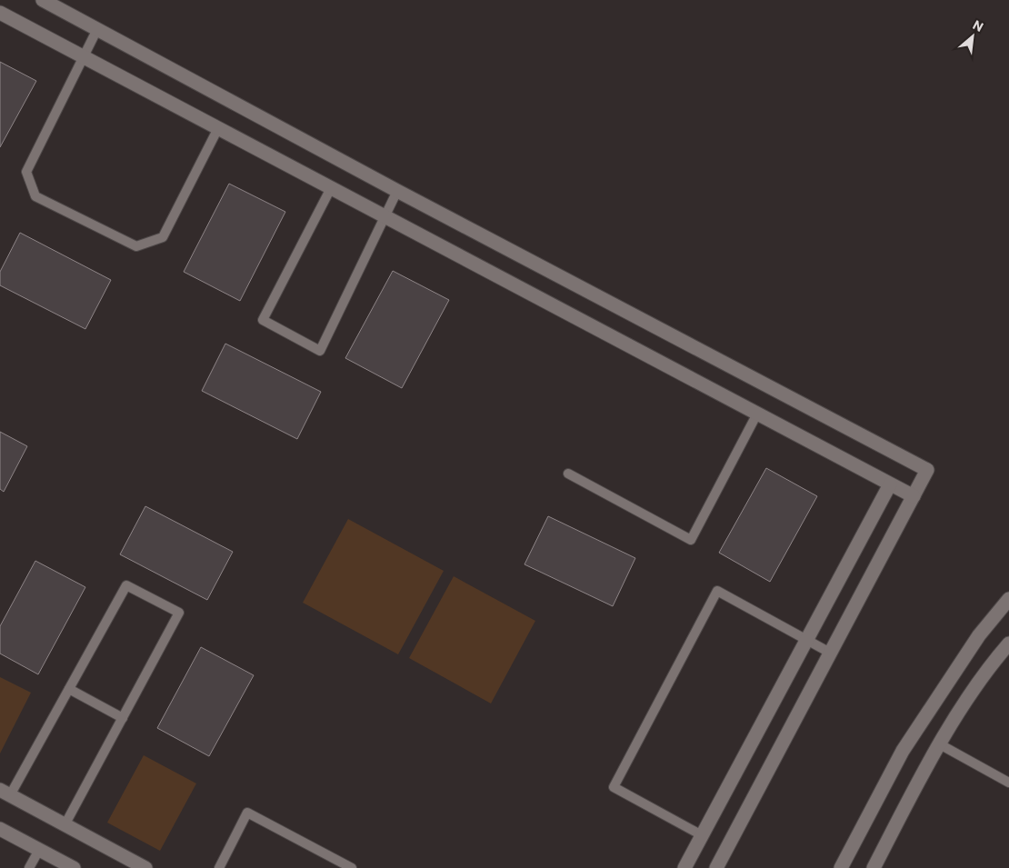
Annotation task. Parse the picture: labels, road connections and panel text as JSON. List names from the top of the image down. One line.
{"north":"top right"}
